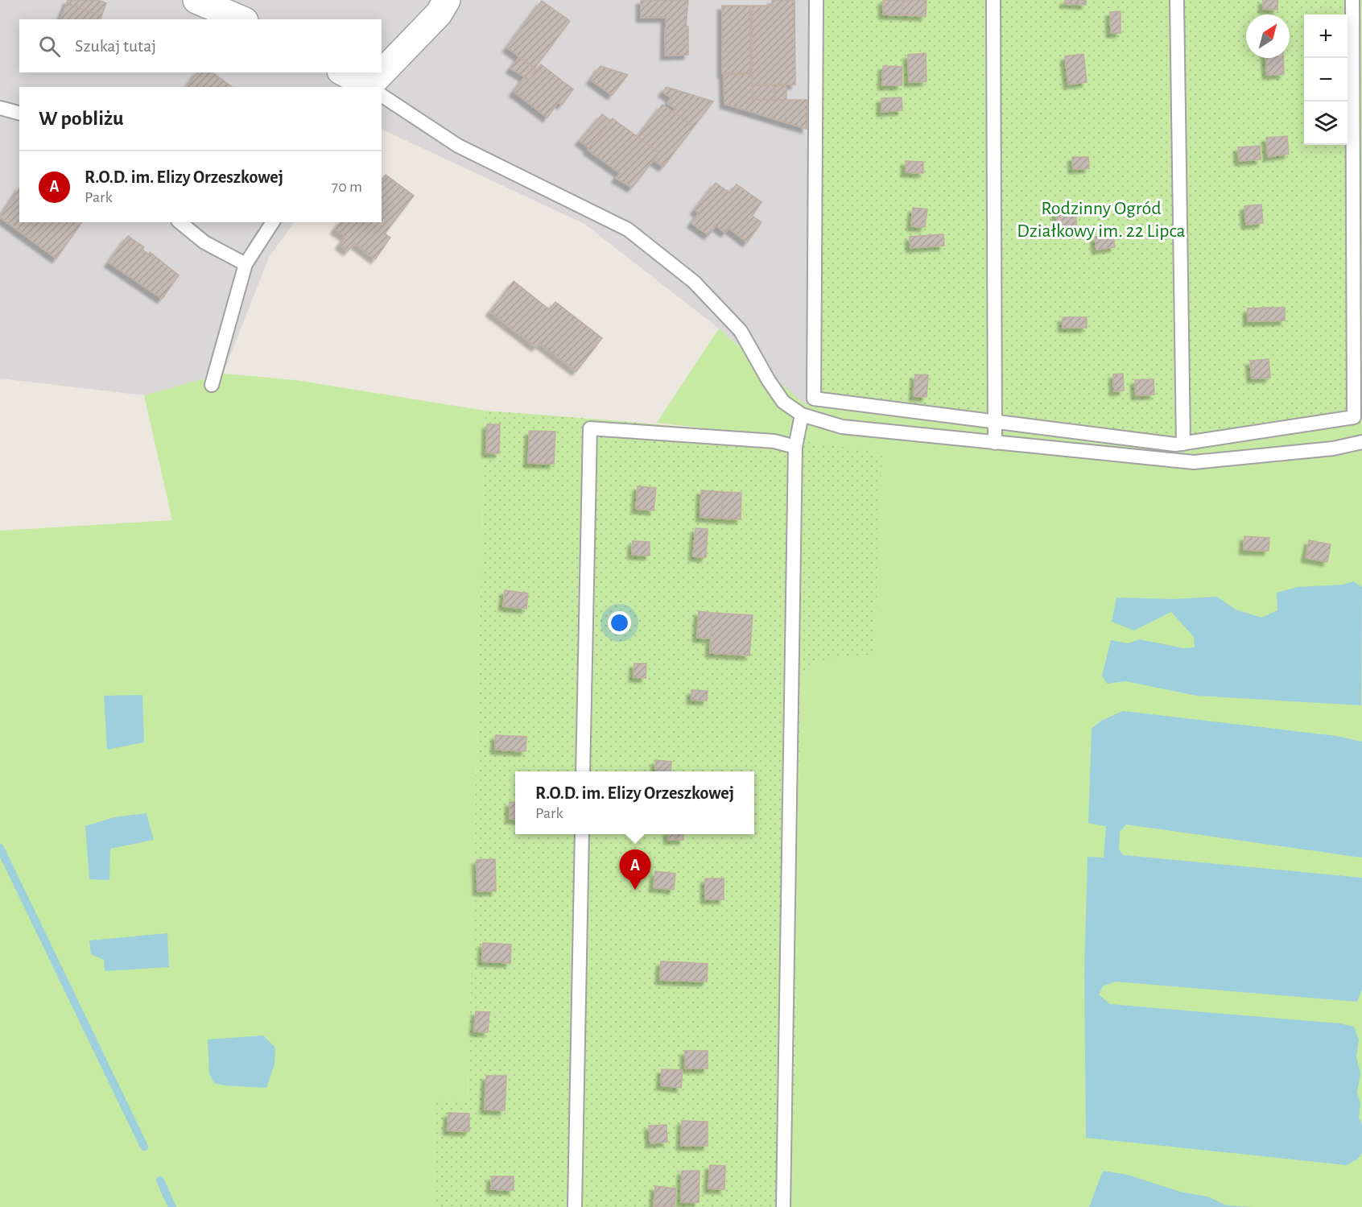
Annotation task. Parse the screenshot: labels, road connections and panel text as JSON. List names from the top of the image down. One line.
{"parks":["Rodzinny Ogród Działkowy im. 22 Lipca"],"north":"top right","page":{"map_buttons":["+","−"],"search":"Szukaj tutaj","heading":"W pobliżu","list":[{"mark":"A","name":"R.O.D. im. Elizy Orzeszkowej","note":"Park","value":"70 m"}],"popup":["R.O.D. im. Elizy Orzeszkowej","Park"],"pins":"A"}}
